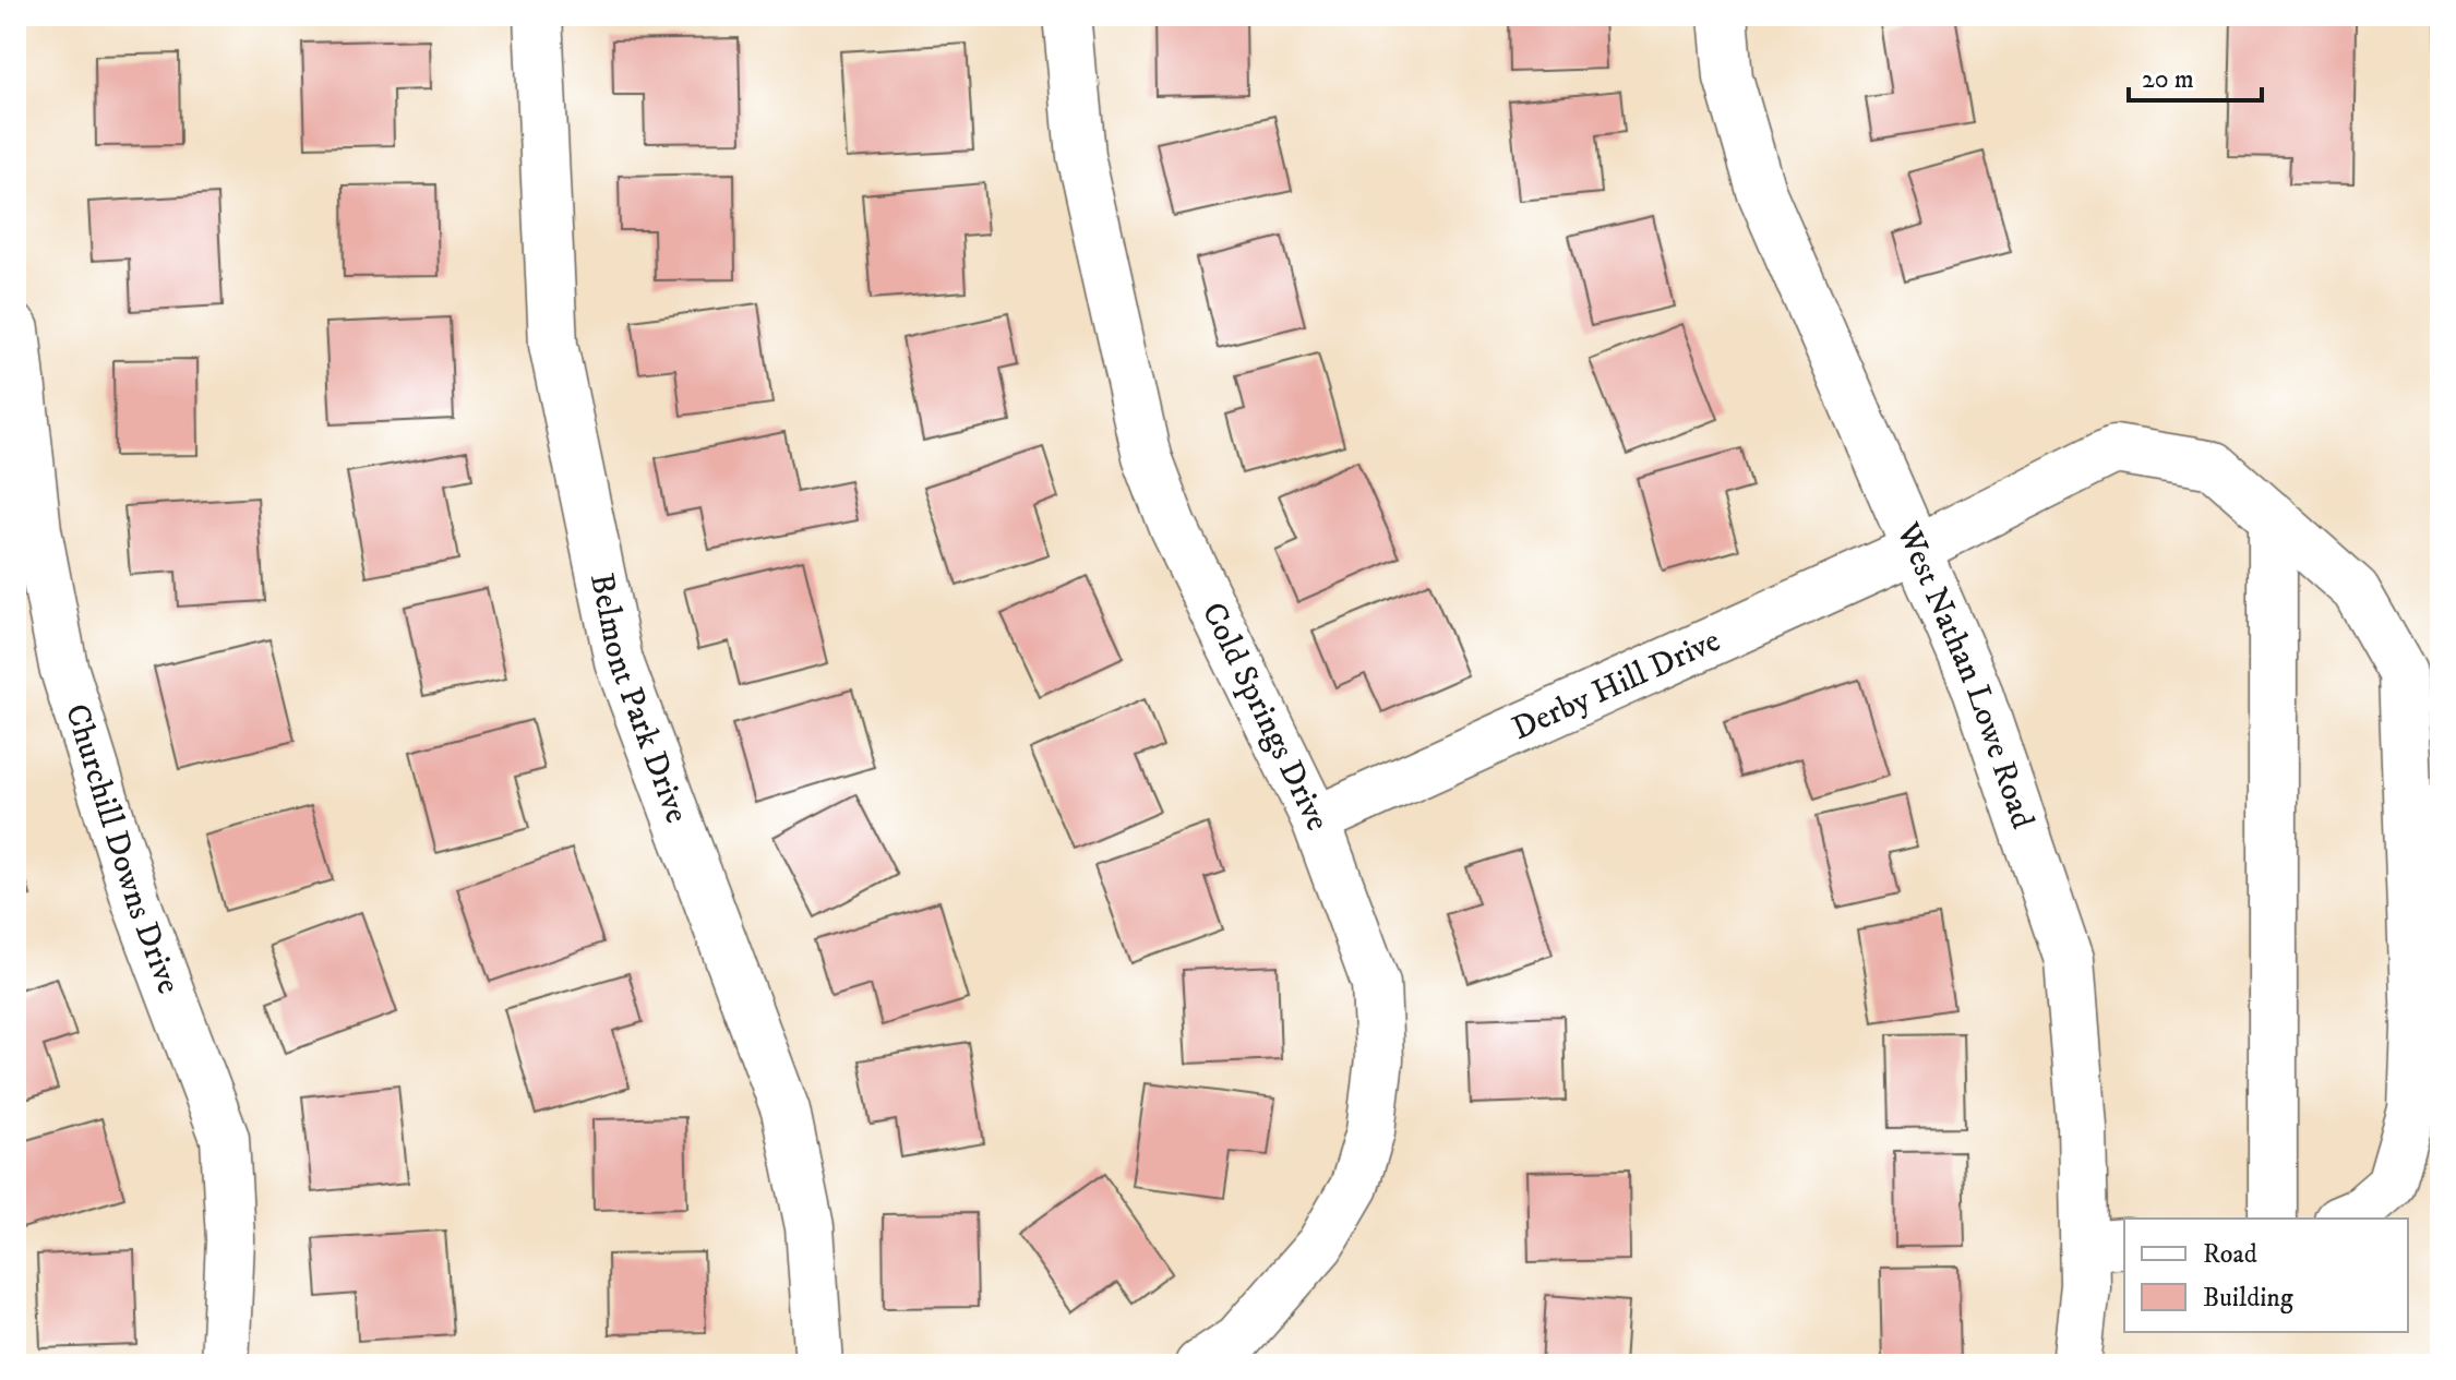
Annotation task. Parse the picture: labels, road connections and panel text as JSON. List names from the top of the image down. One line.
{"streets":{"street":["West Nathan Lowe Road","Derby Hill Drive","Belmont Park Drive","Cold Springs Drive","Churchill Downs Drive"]},"crossings":[["West Nathan Lowe Road","Derby Hill Drive"],["Derby Hill Drive","Cold Springs Drive"]],"legend":["Road","Building"],"scale_bar":"20 m"}
